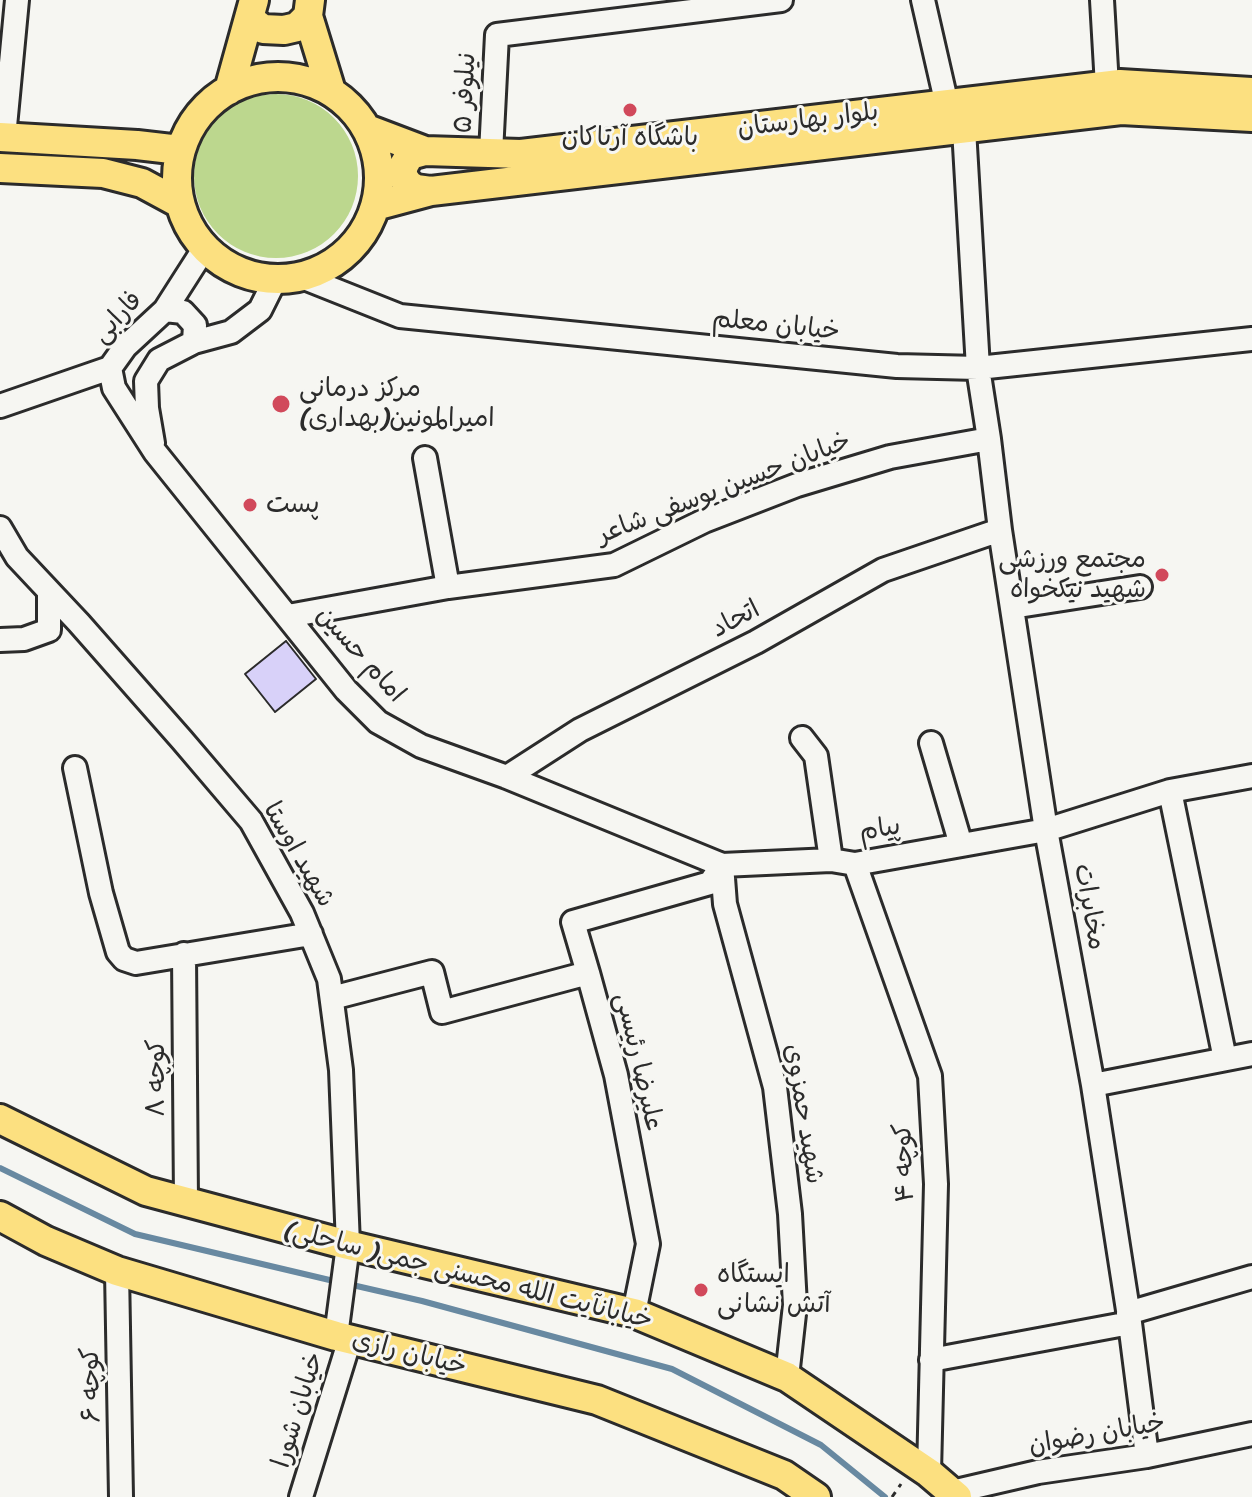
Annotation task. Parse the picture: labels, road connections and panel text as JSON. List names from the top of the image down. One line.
{"streets":{"main road":["بلوار بهارستان","خیابانآیت الله محسنی جمی( ساحلی)","خیابان رازی"],"street":["نیلوفر ۵","فارابی","خیابان معلم","خیابان حسین یوسفی شاعر","اتحاد","امام حسین","پیام","شهید اوستا","مخابرات","علیرضا رئیسی","کوچه ۸","شهید حمزوی","کوچه ۴","کوچه ۶","خیابان شورا","خیابان رضوان"]},"crossings":[["نیلوفر ۵","بلوار بهارستان"],["بلوار بهارستان","فارابی"],["بلوار بهارستان","خیابان معلم"],["بلوار بهارستان","مخابرات"],["فارابی","خیابان معلم"],["فارابی","امام حسین"],["خیابان معلم","مخابرات"],["خیابان حسین یوسفی شاعر","امام حسین"],["خیابان حسین یوسفی شاعر","مخابرات"],["اتحاد","امام حسین"],["اتحاد","مخابرات"],["امام حسین","پیام"],["امام حسین","شهید حمزوی"],["پیام","مخابرات"],["پیام","شهید حمزوی"],["پیام","کوچه ۴"],["شهید اوستا","علیرضا رئیسی"],["شهید اوستا","خیابانآیت الله محسنی جمی( ساحلی)"],["شهید اوستا","خیابان شورا"],["مخابرات","خیابان رضوان"],["علیرضا رئیسی","خیابانآیت الله محسنی جمی( ساحلی)"],["کوچه ۸","خیابانآیت الله محسنی جمی( ساحلی)"],["شهید حمزوی","خیابانآیت الله محسنی جمی( ساحلی)"],["کوچه ۴","خیابانآیت الله محسنی جمی( ساحلی)"],["خیابانآیت الله محسنی جمی( ساحلی)","خیابان شورا"],["خیابانآیت الله محسنی جمی( ساحلی)","خیابان رضوان"],["خیابان رازی","کوچه ۶"],["خیابان رازی","خیابان شورا"]],"places":["باشگاه آرتاکان","مرکز درمانی امیرالمونین(بهداری)","پست","مجتمع ورزشی شهید نیکخواه","ایستگاه آتش نشانی"]}
